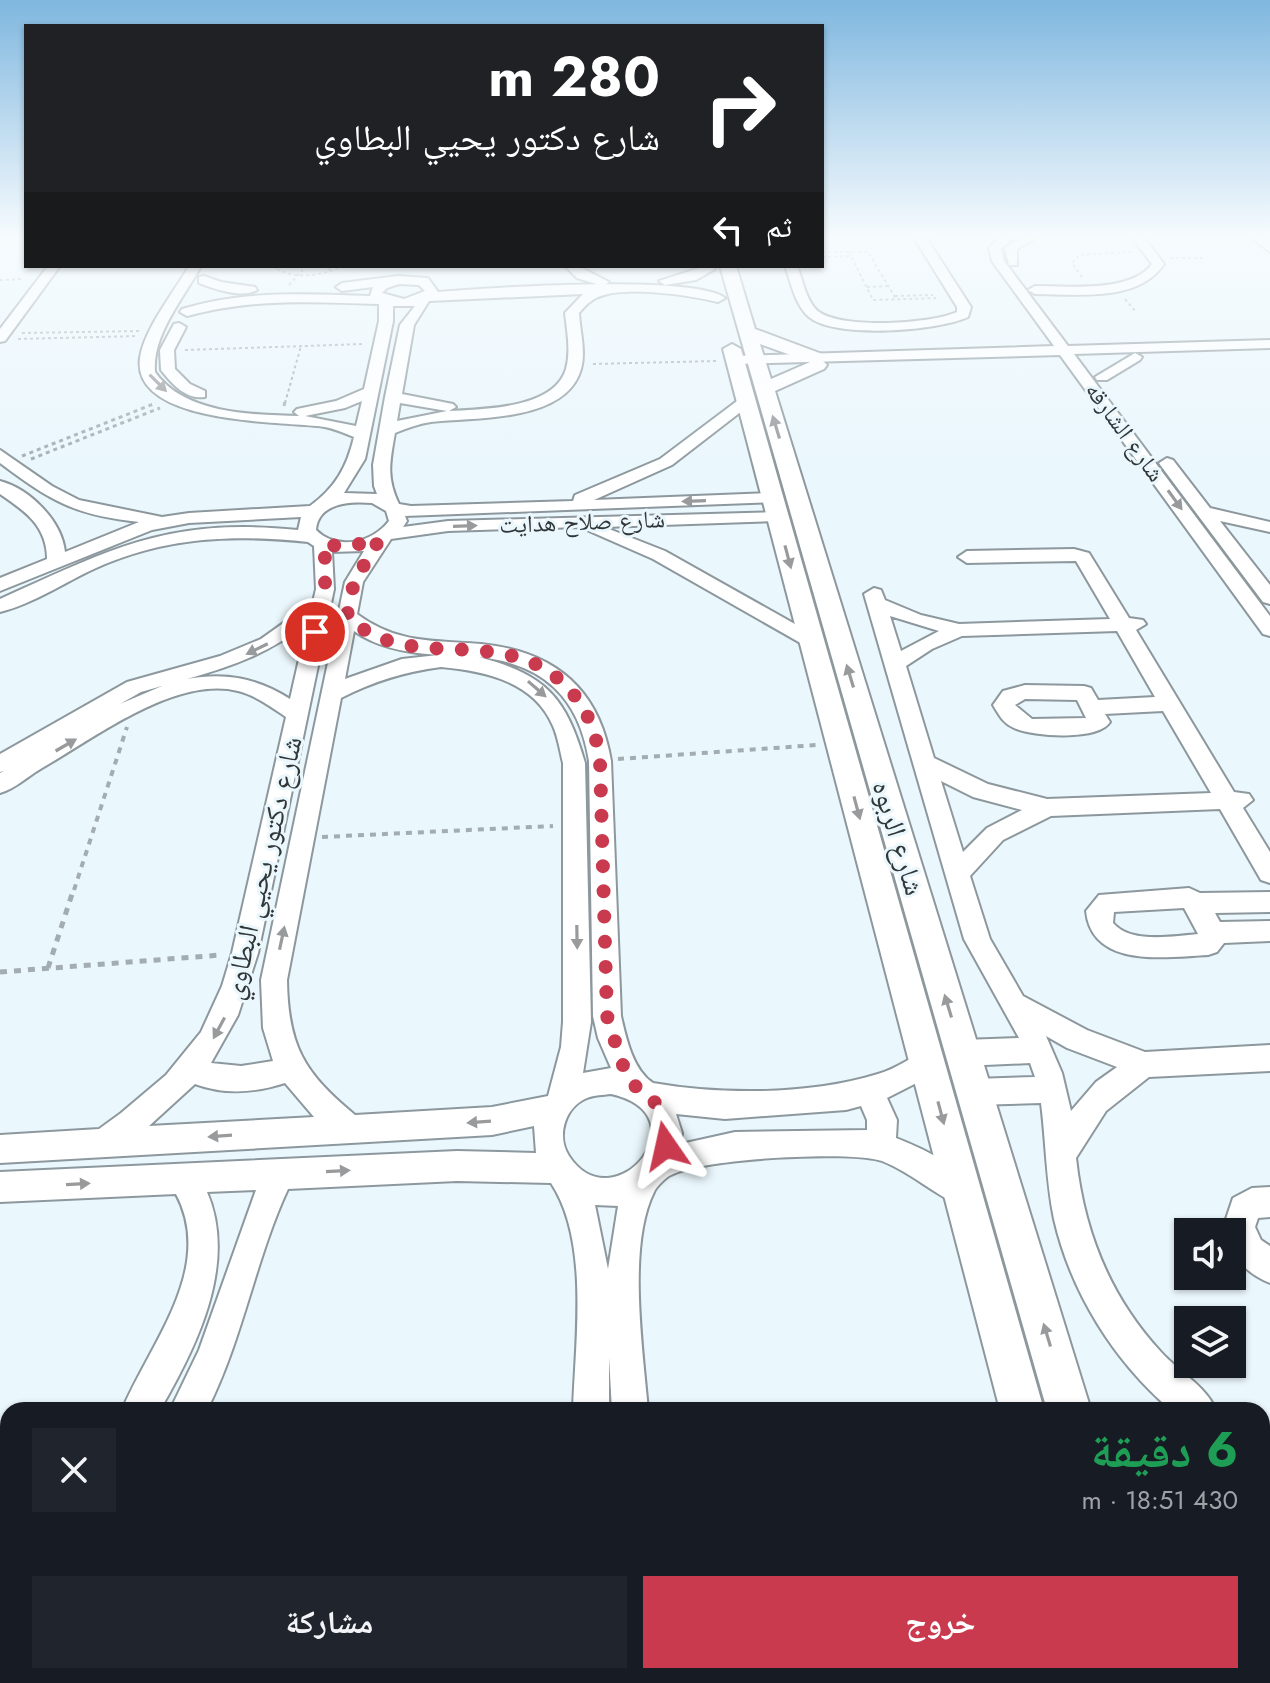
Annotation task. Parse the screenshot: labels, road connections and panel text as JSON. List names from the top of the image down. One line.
{"streets":{"street":["شارع الشارقه","شارع صلاح هدايت","شارع الربوه","شارع دكتور يحيي البطاوي"]},"crossings":[["شارع صلاح هدايت","شارع الربوه"],["شارع صلاح هدايت","شارع دكتور يحيي البطاوي"]],"page":{"turn":["280 m","شارع دكتور يحيي البطاوي"],"then":"ثم","heading":["6 دقيقة","430 m · 18:51"],"buttons":["خروج","مشاركة"]}}
